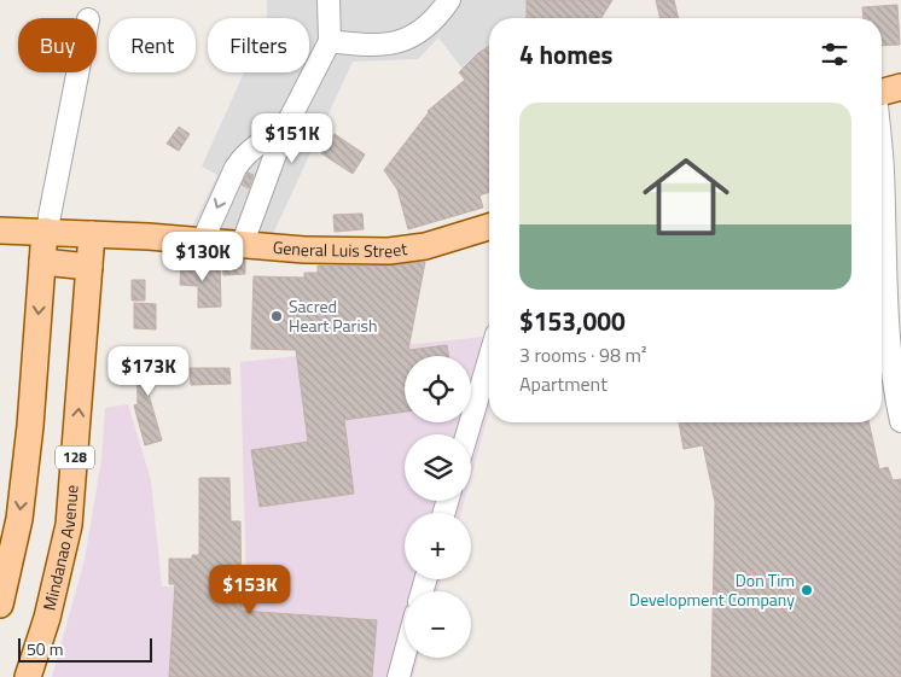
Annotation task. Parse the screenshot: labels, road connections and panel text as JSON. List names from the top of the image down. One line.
{"streets":{"main road":["General Luis Street","128","Mindanao Avenue"]},"crossings":[["General Luis Street","Mindanao Avenue"]],"places":["Sacred Heart Parish","Don Tim Development Company"],"scale_bar":"50 m","page":{"chip":["Buy","Rent","Filters"],"heading":"4 homes","list":[{"name":"$153,000","note":"3 rooms · 98 m² · Apartment"}],"price":["$151K","$130K","$173K","$153K"],"map_buttons":["+","−"],"scale":"50 m"}}
